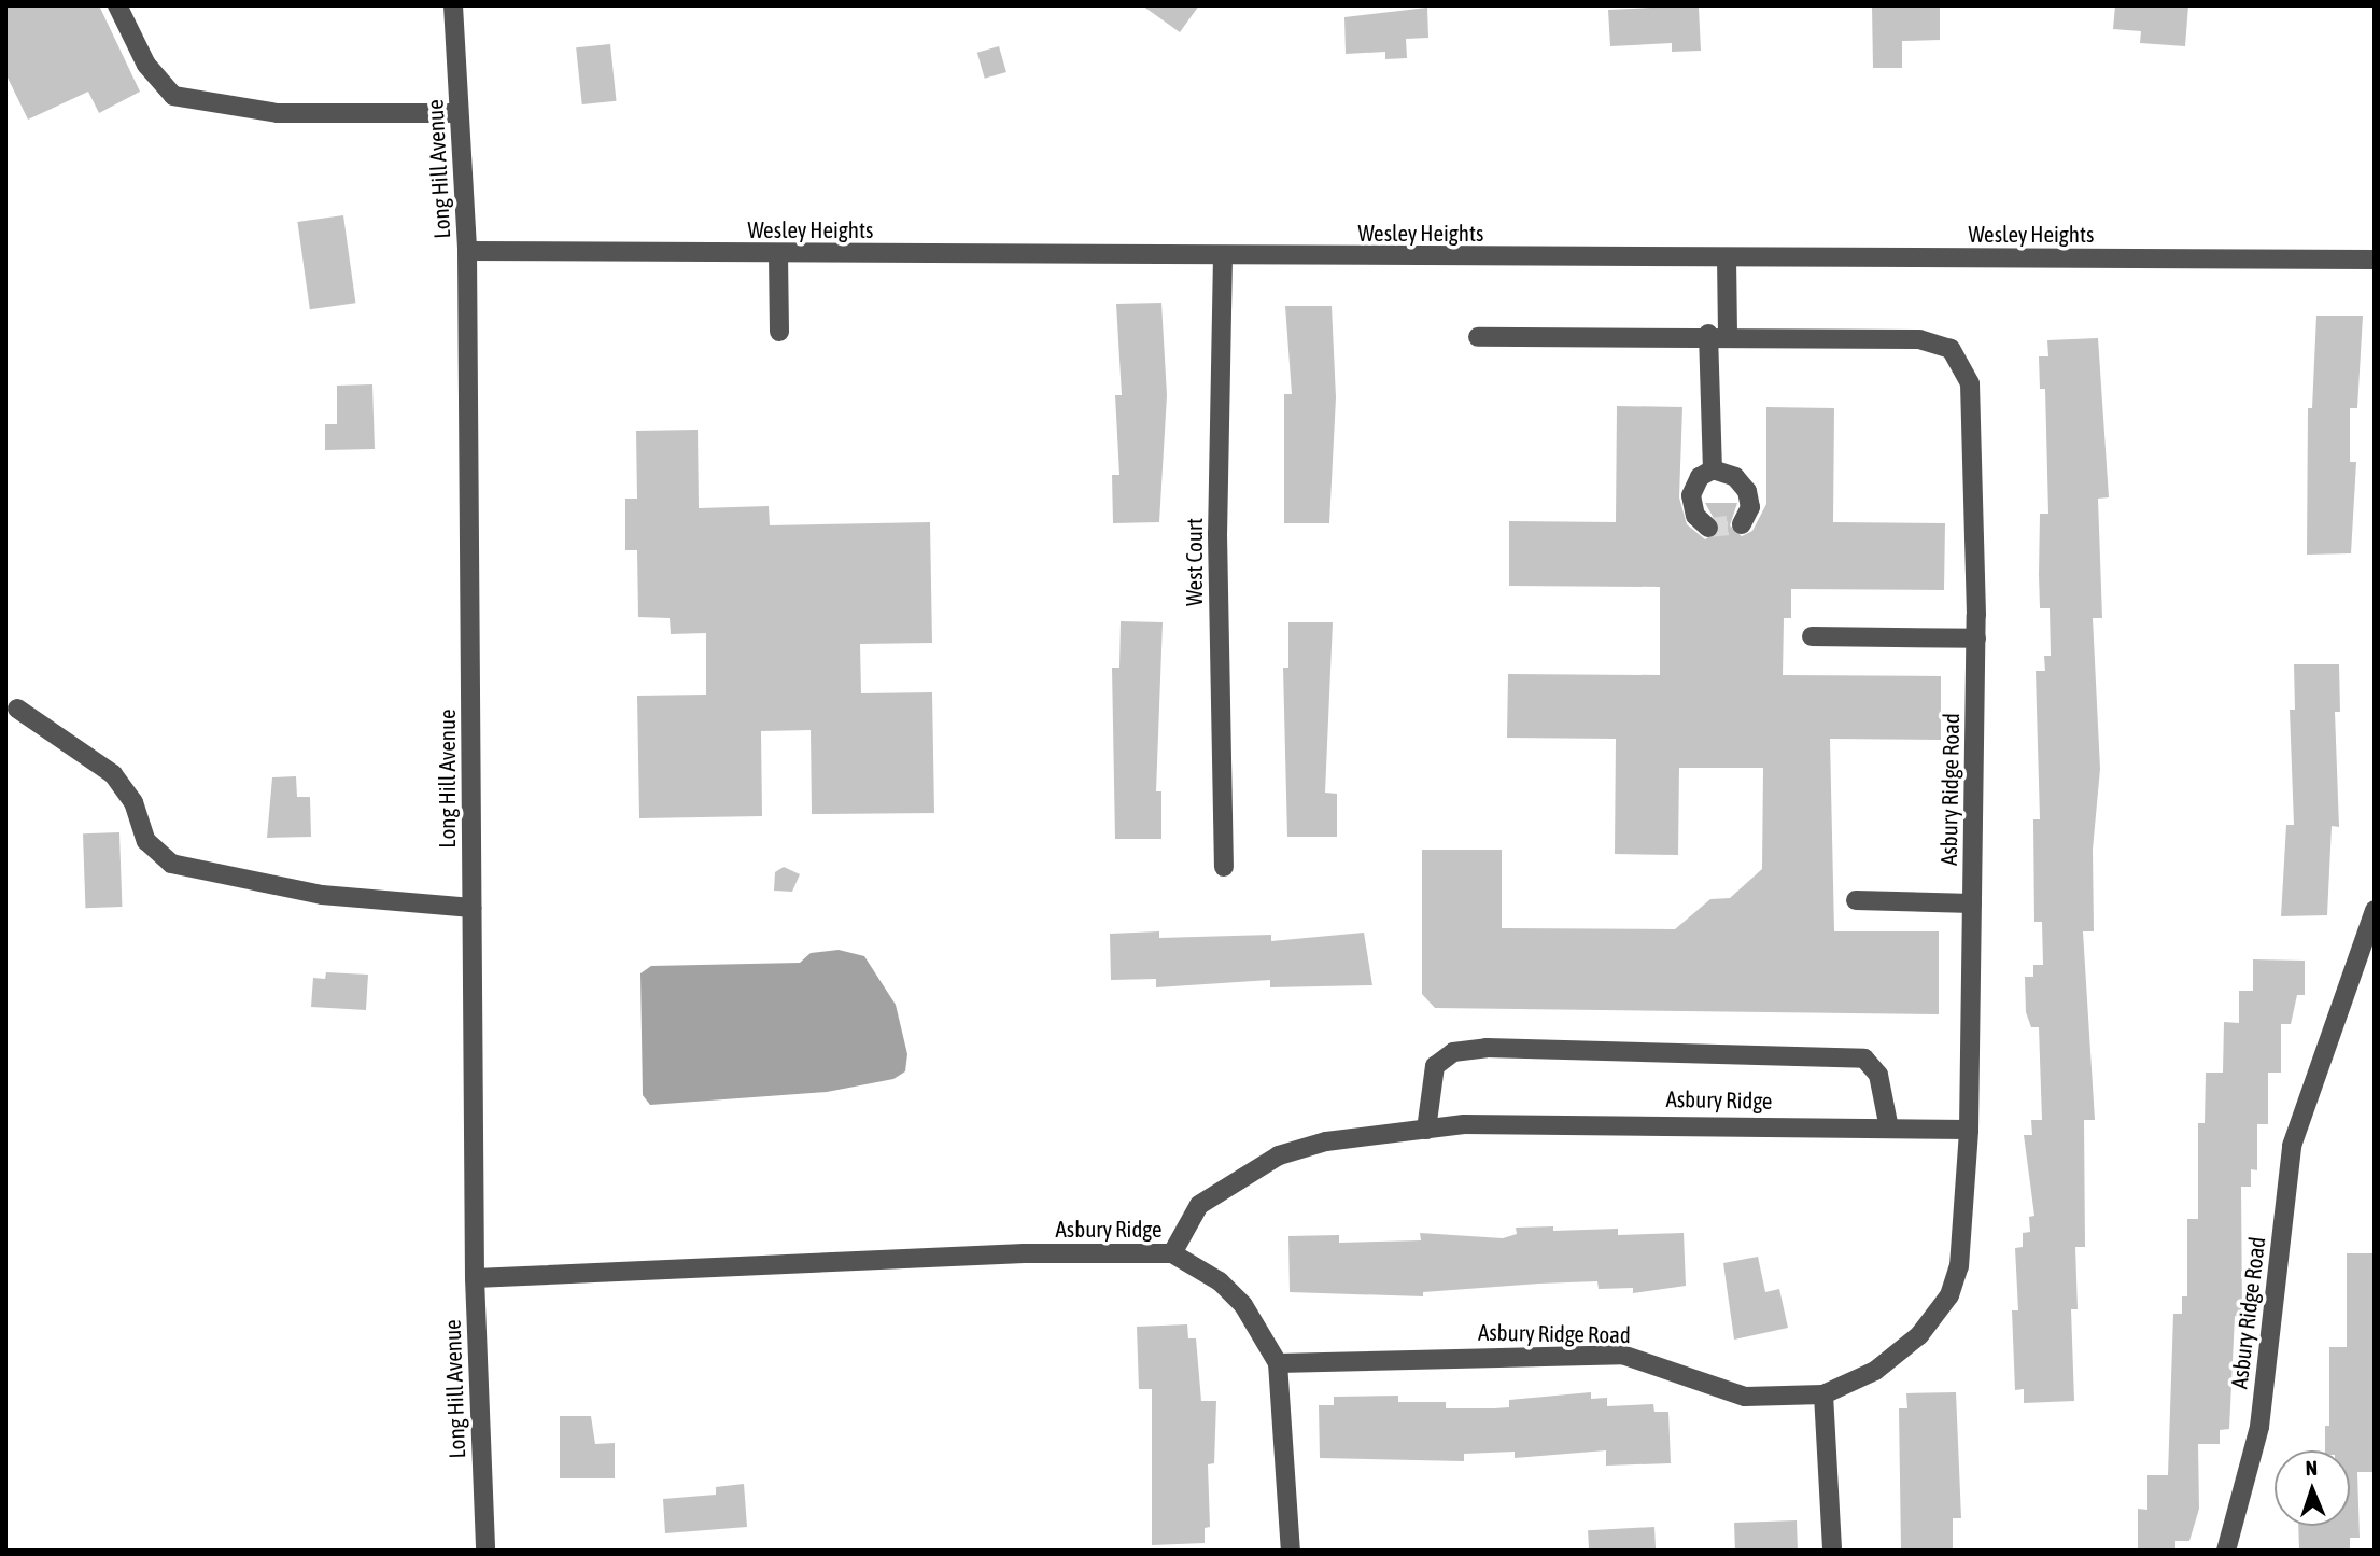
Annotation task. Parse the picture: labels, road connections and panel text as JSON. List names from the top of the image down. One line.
{"streets":{"street":["Long Hill Avenue","Wesley Heights","West Court","Asbury Ridge Road","Asbury Ridge"]},"crossings":[["Long Hill Avenue","Wesley Heights"],["Long Hill Avenue","Asbury Ridge"],["Wesley Heights","West Court"],["Asbury Ridge Road","Asbury Ridge"]],"north":"top"}
